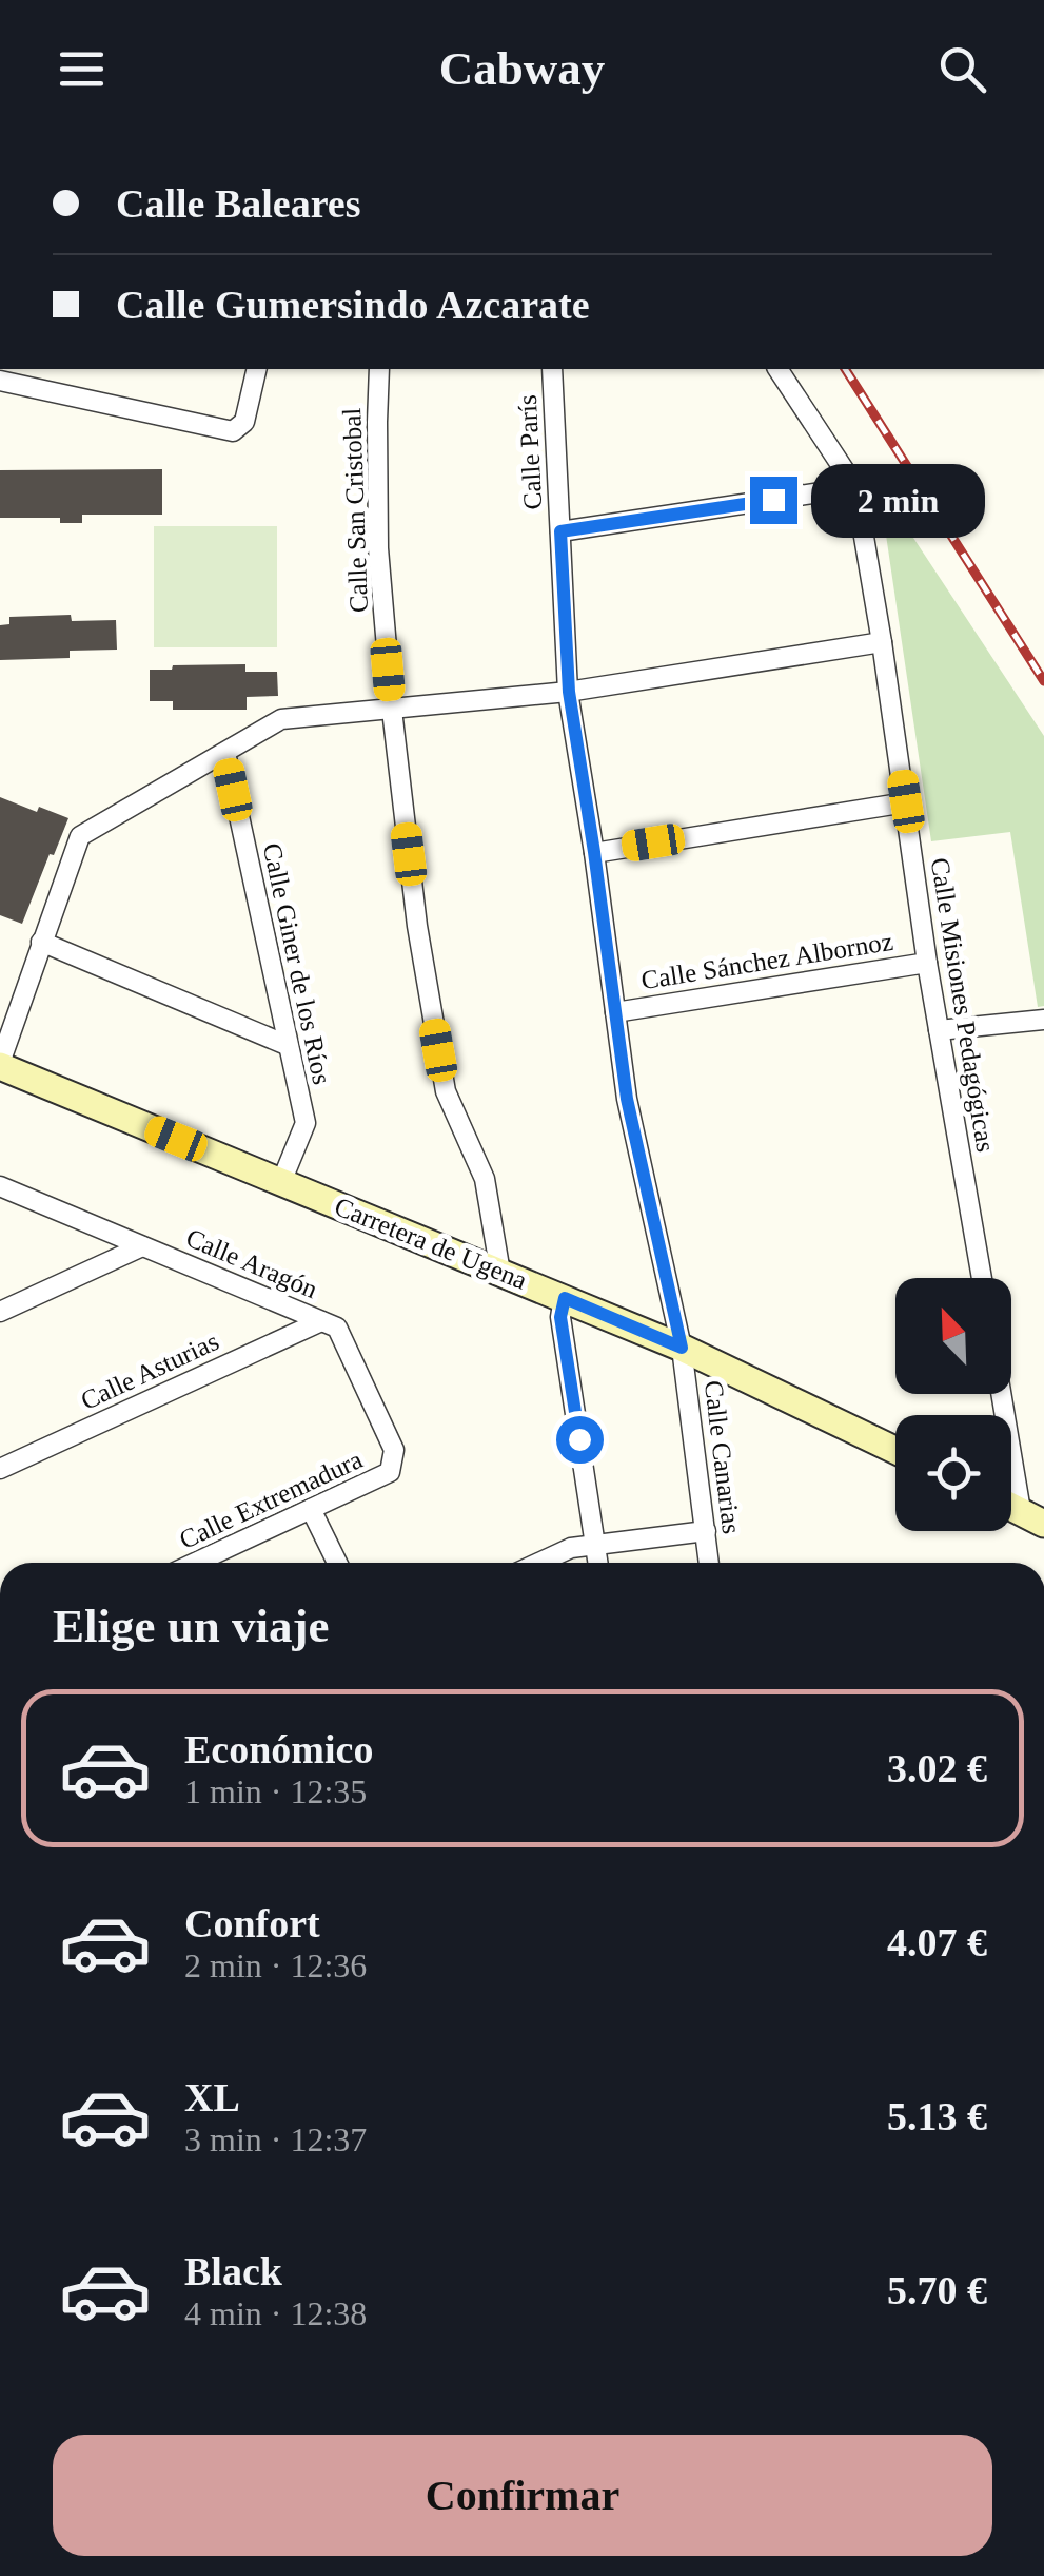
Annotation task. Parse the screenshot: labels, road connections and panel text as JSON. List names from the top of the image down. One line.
{"streets":{"main road":["Carretera de Ugena"],"street":["Calle París","Calle San Cristobal","Calle Sánchez Albornoz","Calle Giner de los Ríos","Calle Misiones Pedagógicas","Calle Aragón","Calle Asturias","Calle Canarias","Calle Extremadura"]},"crossings":[["Calle París","Calle Sánchez Albornoz"],["Calle París","Carretera de Ugena"],["Calle París","Calle Canarias"],["Calle San Cristobal","Carretera de Ugena"],["Calle Sánchez Albornoz","Calle Misiones Pedagógicas"],["Calle Giner de los Ríos","Carretera de Ugena"],["Carretera de Ugena","Calle Canarias"],["Calle Aragón","Calle Asturias"],["Calle Aragón","Calle Extremadura"]],"north":"top left","page":{"header":"Cabway","banner":["Calle Baleares","Calle Gumersindo Azcarate"],"bubble":"2 min","heading":"Elige un viaje","list":[{"name":"Económico","note":"1 min · 12:35","value":"3.02 €"},{"name":"Confort","note":"2 min · 12:36","value":"4.07 €"},{"name":"XL","note":"3 min · 12:37","value":"5.13 €"},{"name":"Black","note":"4 min · 12:38","value":"5.70 €"}],"buttons":"Confirmar"}}
